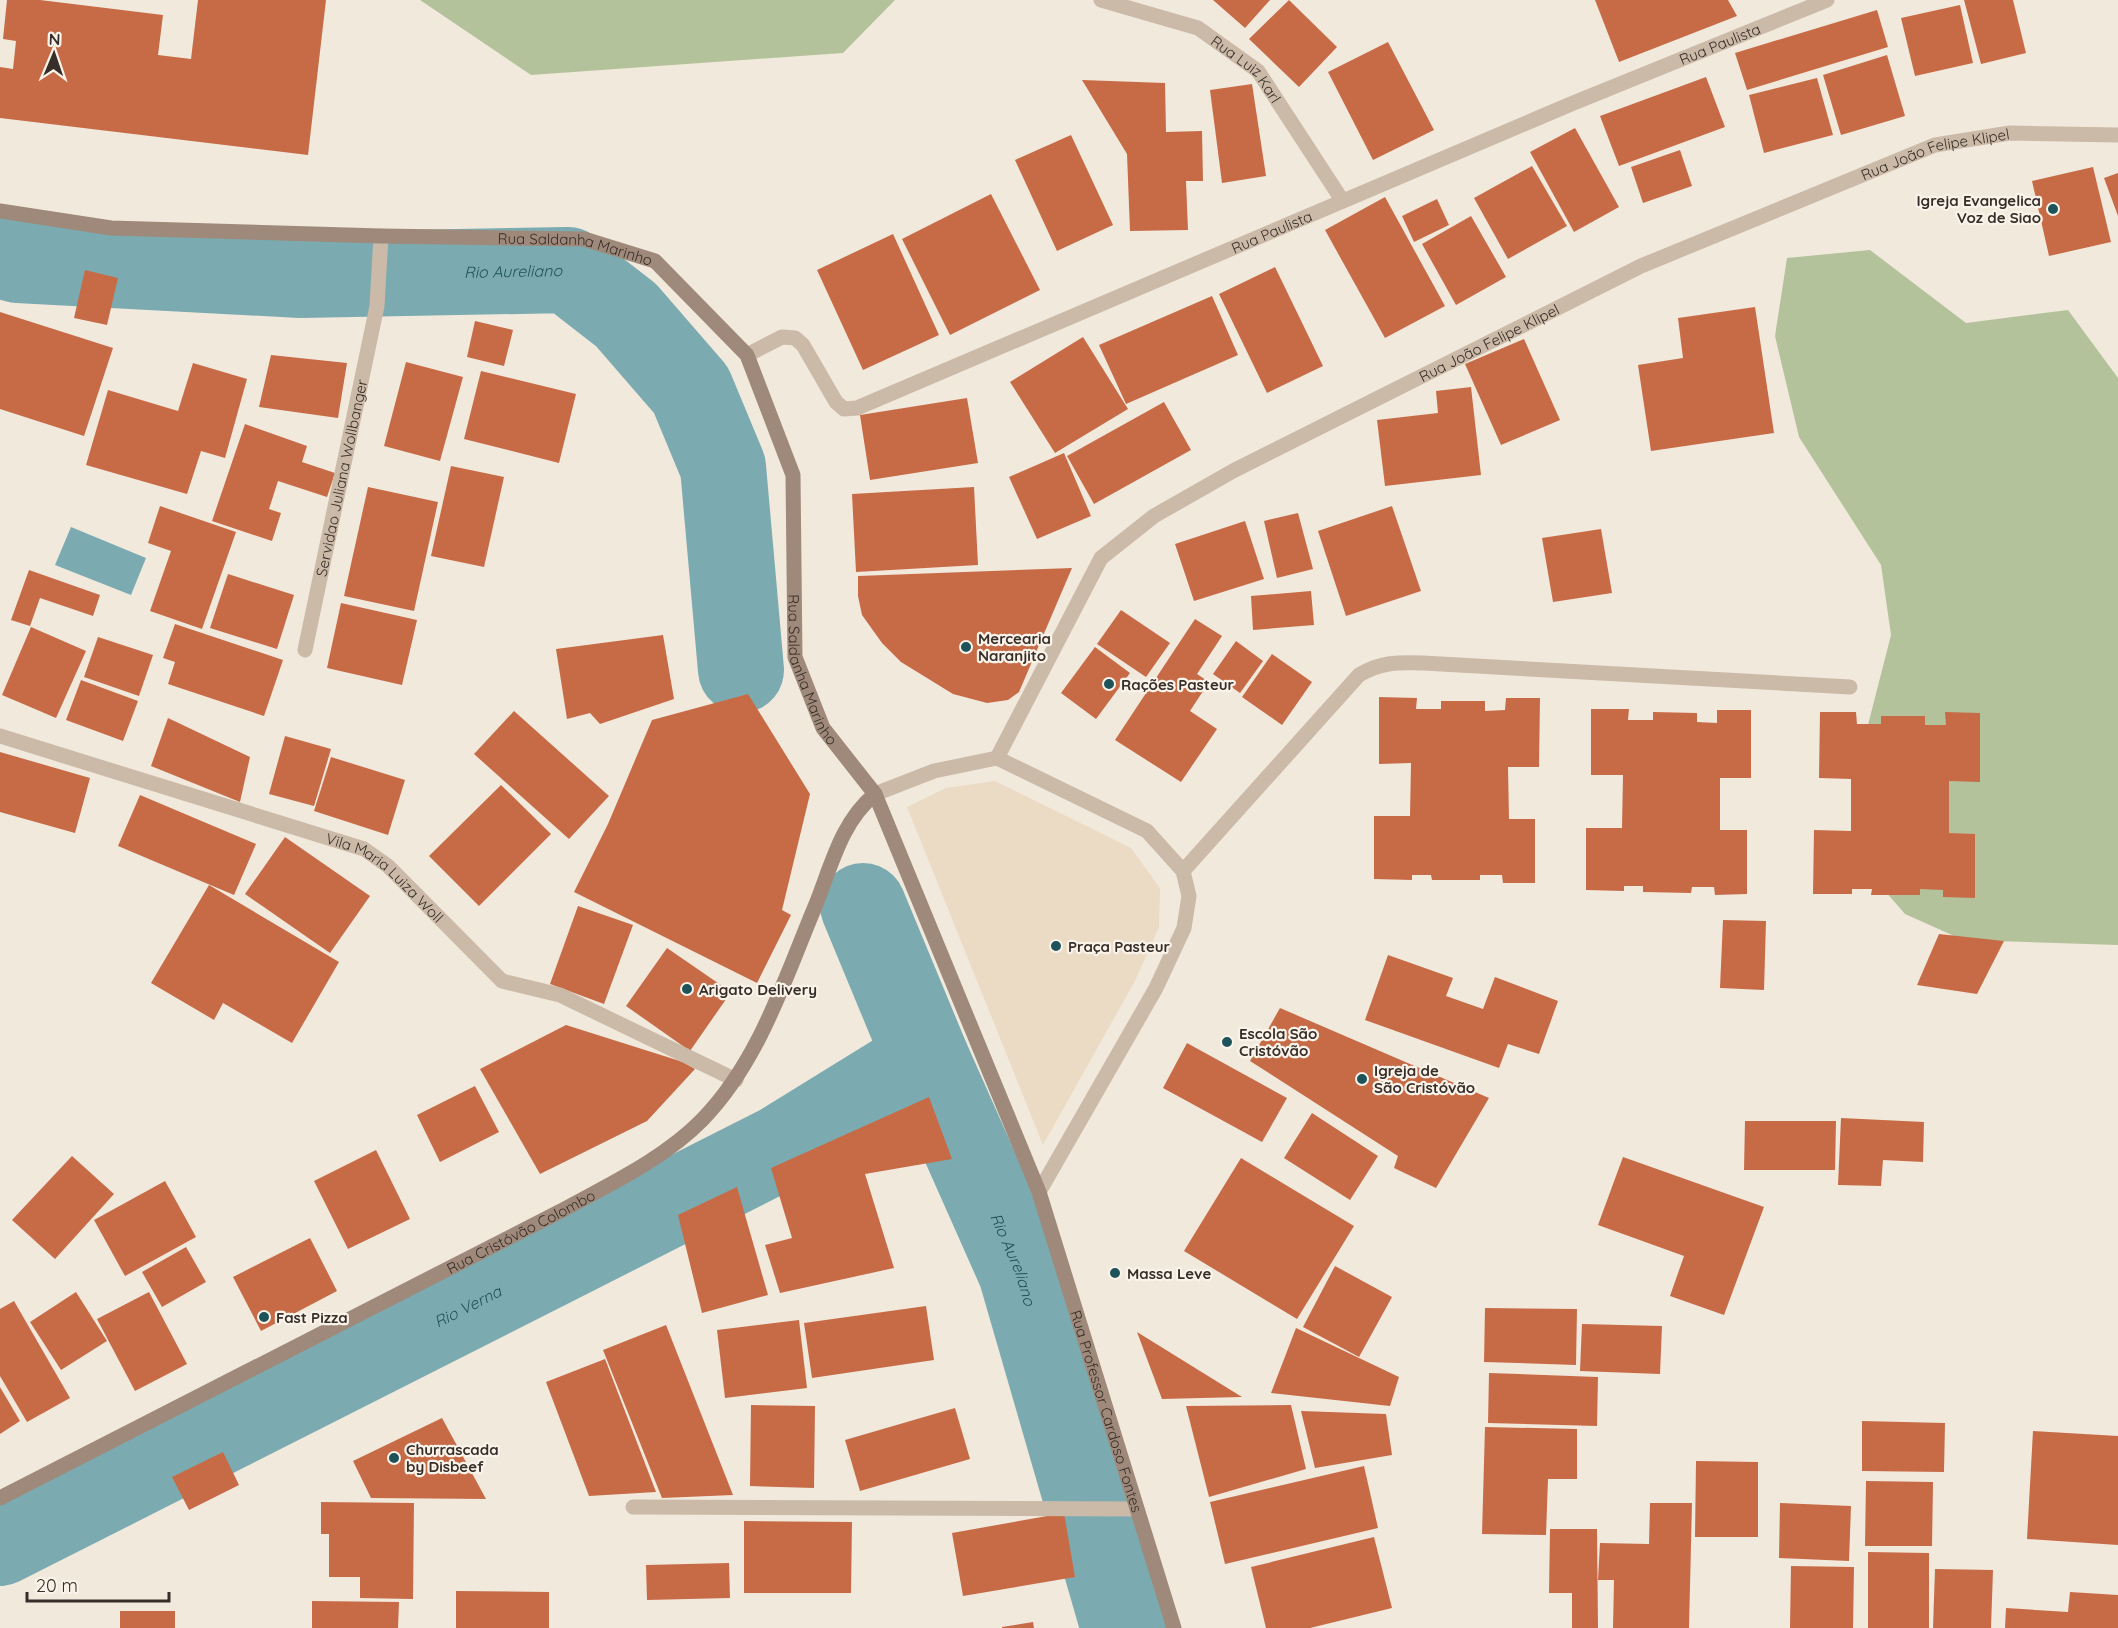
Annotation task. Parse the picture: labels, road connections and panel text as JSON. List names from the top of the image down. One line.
{"streets":{"main road":["Rua Saldanha Marinho","Rua Cristóvão Colombo","Rua Professor Cardoso Fontes"],"street":["Rua Paulista","Rua Luiz Karl","Rua João Felipe Klipel","Servidao Juliana Wollbanger","Vila Maria Luiza Woll"]},"crossings":[["Rua Paulista","Rua Luiz Karl"],["Rua Paulista","Rua Saldanha Marinho"],["Rua Saldanha Marinho","Servidao Juliana Wollbanger"],["Rua Saldanha Marinho","Rua Cristóvão Colombo"],["Vila Maria Luiza Woll","Rua Cristóvão Colombo"]],"water":["Rio Aureliano","Rio Verna"],"places":["Igreja Evangelica Voz de Siao","Mercearia Naranjito","Rações Pasteur","Praça Pasteur","Arigato Delivery","Escola São Cristóvão","Igreja de São Cristóvão","Massa Leve","Fast Pizza","Churrascada by Disbeef"],"scale_bar":"20 m","north":"top"}
